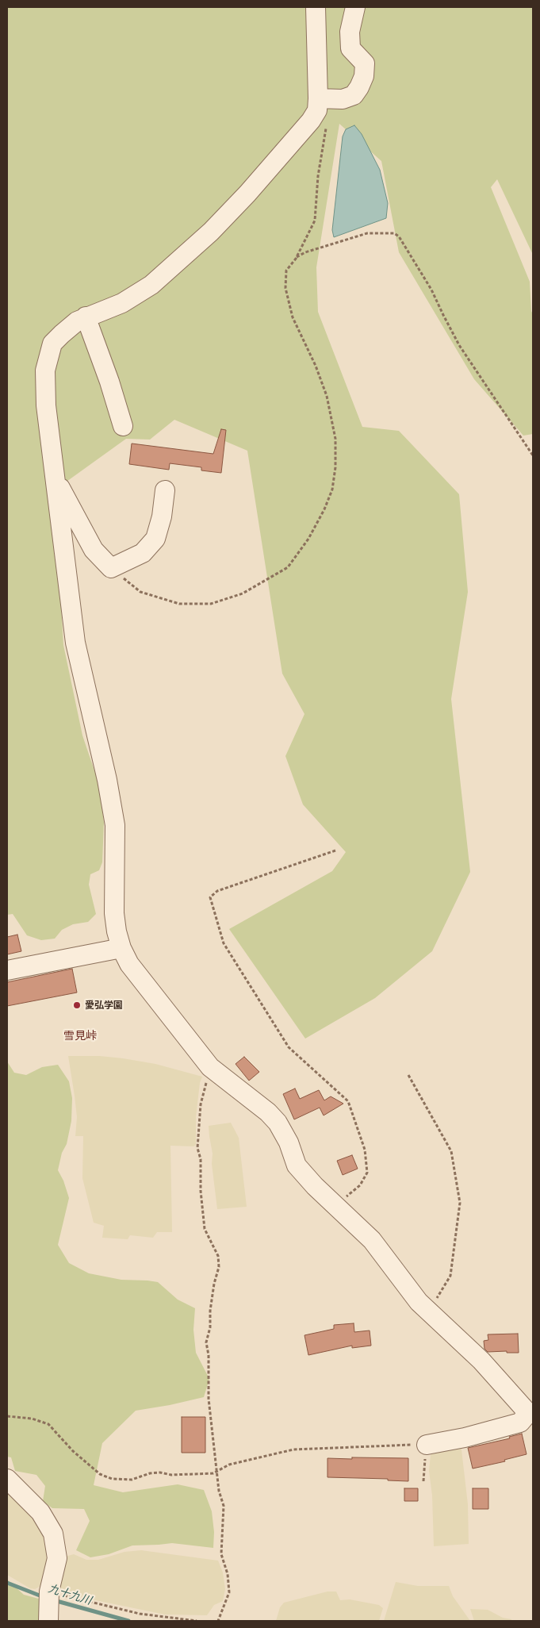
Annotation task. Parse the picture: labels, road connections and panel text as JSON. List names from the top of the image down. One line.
{"districts":["雪見峠"],"water":["九十九川"],"places":["愛弘学園"]}
